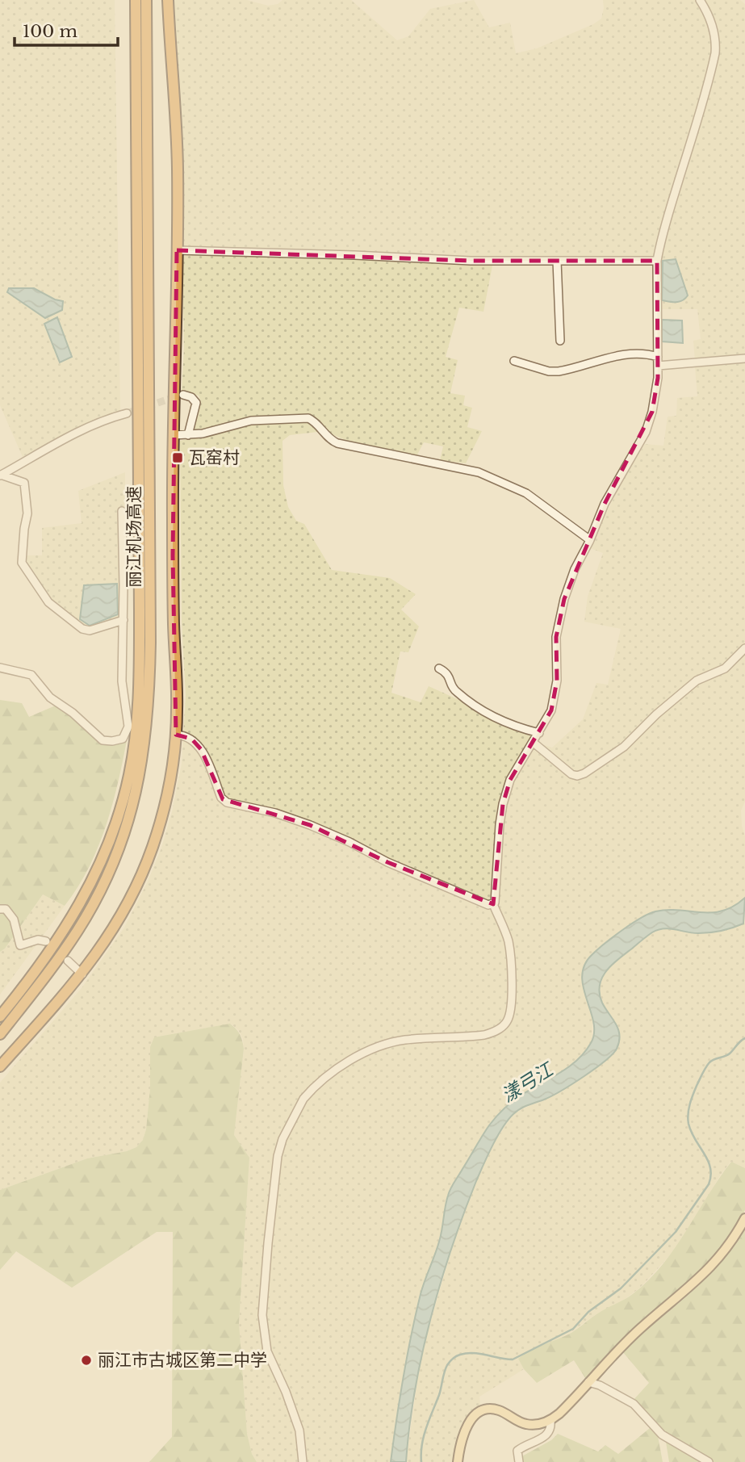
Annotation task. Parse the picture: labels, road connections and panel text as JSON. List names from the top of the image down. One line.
{"streets":{"highway":["丽江机场高速"]},"water":["漾弓江"],"places":{"transit":["瓦窑村"],"other":["丽江市古城区第二中学"]},"scale_bar":"100 m"}
